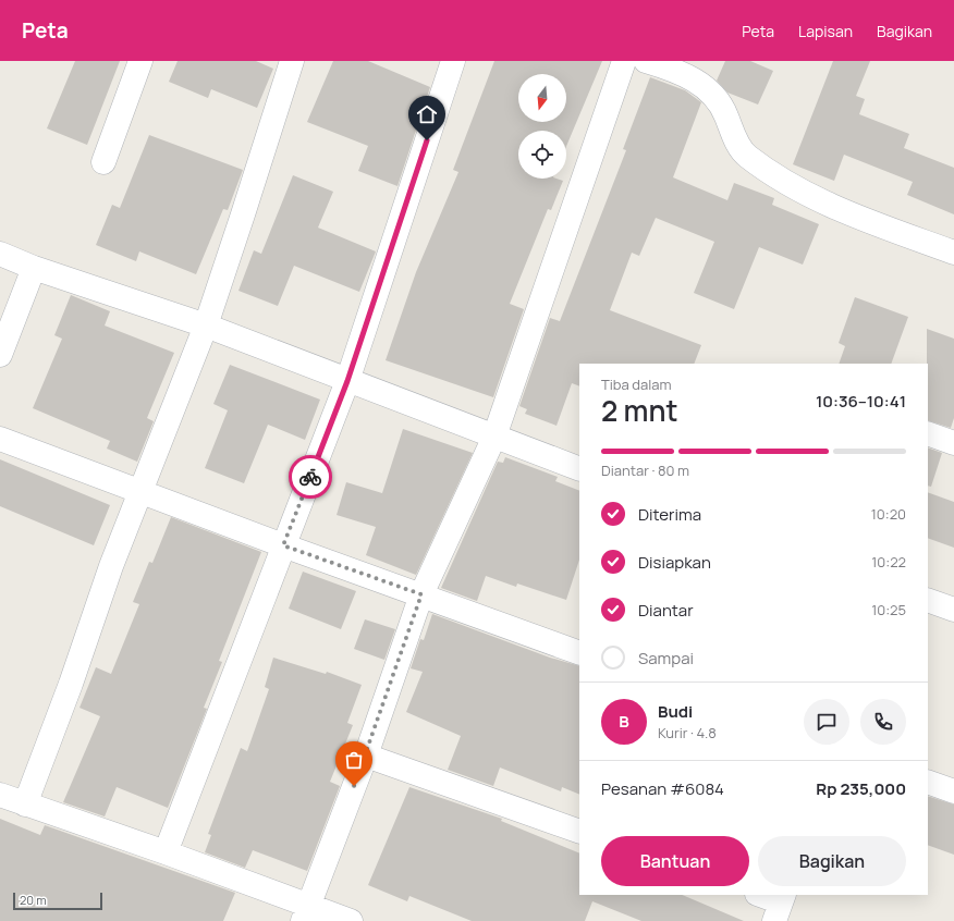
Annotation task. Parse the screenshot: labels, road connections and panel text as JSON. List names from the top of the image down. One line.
{"scale_bar":"20 m","north":"bottom","page":{"header":"Peta","nav":["Peta","Lapisan","Bagikan"],"heading":["2 mnt","Tiba dalam","10:36–10:41"],"panel":["Budi","Kurir · 4.8","Pesanan #6084","Rp 235,000"],"bar":"Diantar · 80 m","list":[["Diterima","10:20"],["Disiapkan","10:22"],["Diantar","10:25"],"Sampai"],"round":"B","buttons":["Bantuan","Bagikan"],"scale":"20 m"}}
